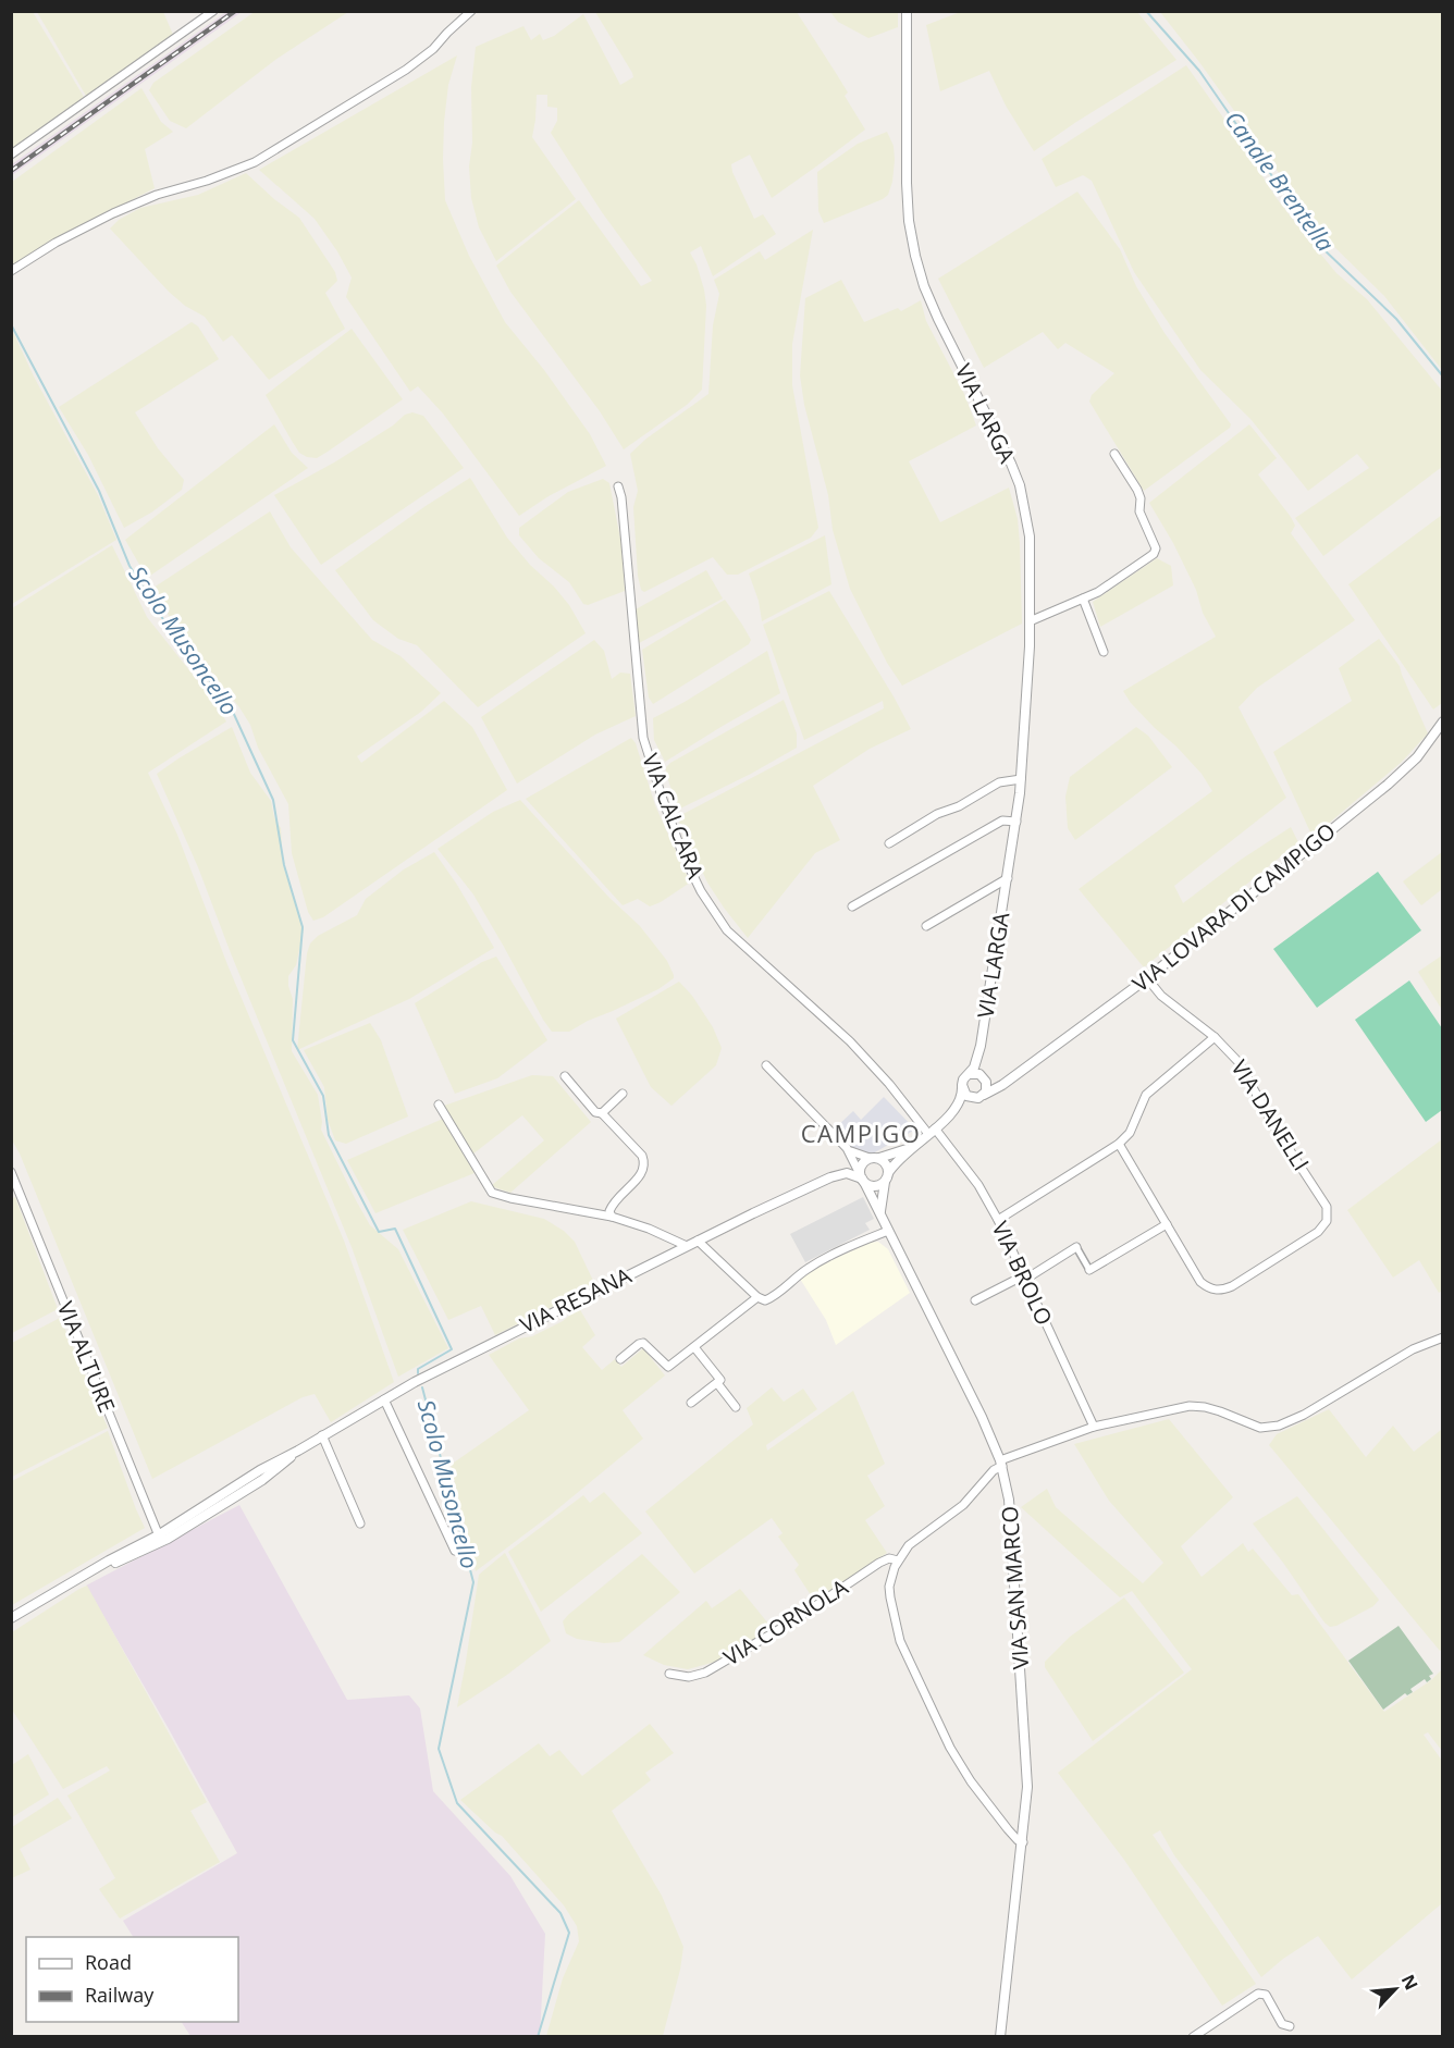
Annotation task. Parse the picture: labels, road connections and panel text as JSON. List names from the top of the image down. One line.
{"streets":{"street":["VIA LARGA","VIA CALCARA","VIA LOVARA DI CAMPIGO","VIA DANELLI","VIA BROLO","VIA RESANA","VIA ALTURE","VIA SAN MARCO","VIA CORNOLA"]},"crossings":[["VIA LARGA","VIA LOVARA DI CAMPIGO"],["VIA CALCARA","VIA LOVARA DI CAMPIGO"],["VIA CALCARA","VIA BROLO"],["VIA LOVARA DI CAMPIGO","VIA DANELLI"],["VIA LOVARA DI CAMPIGO","VIA BROLO"],["VIA LOVARA DI CAMPIGO","VIA RESANA"],["VIA LOVARA DI CAMPIGO","VIA SAN MARCO"],["VIA RESANA","VIA ALTURE"],["VIA RESANA","VIA SAN MARCO"]],"districts":["CAMPIGO"],"water":["Canale Brentella","Scolo Musoncello"],"legend":["Road","Railway"],"north":"top right"}
